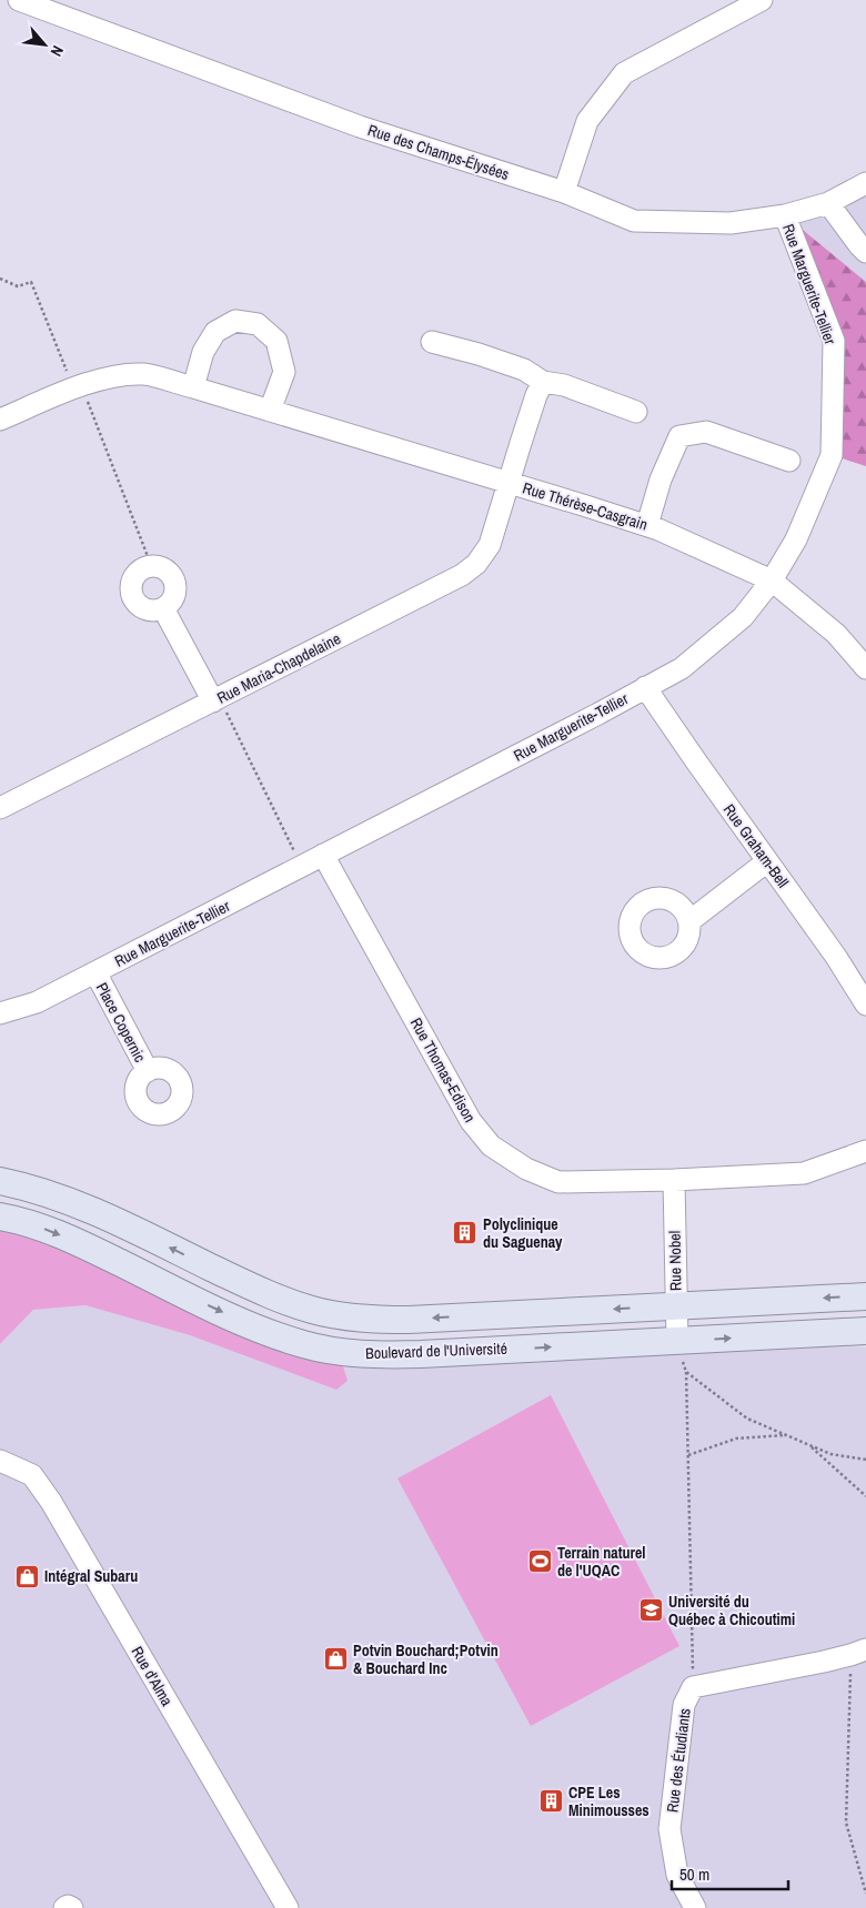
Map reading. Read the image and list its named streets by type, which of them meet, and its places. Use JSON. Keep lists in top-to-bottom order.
{
  "streets": {
    "main road": ["Boulevard de l'Université"],
    "street": [
      "Rue des Champs-Élysées",
      "Rue Marguerite-Tellier",
      "Rue Thérèse-Casgrain",
      "Rue Maria-Chapdelaine",
      "Rue Graham-Bell",
      "Place Copernic",
      "Rue Thomas-Edison",
      "Rue Nobel",
      "Rue d'Alma",
      "Rue des Étudiants"
    ]
  },
  "crossings": [
    ["Rue des Champs-Élysées", "Rue Marguerite-Tellier"],
    ["Rue Marguerite-Tellier", "Rue Thérèse-Casgrain"],
    ["Rue Marguerite-Tellier", "Rue Graham-Bell"],
    ["Rue Marguerite-Tellier", "Place Copernic"],
    ["Rue Marguerite-Tellier", "Rue Thomas-Edison"],
    ["Rue Thérèse-Casgrain", "Rue Maria-Chapdelaine"],
    ["Rue Thomas-Edison", "Rue Nobel"],
    ["Rue Nobel", "Boulevard de l'Université"]
  ],
  "places": {
    "building": ["Polyclinique du Saguenay", "CPE Les Minimousses"],
    "sports": ["Terrain naturel de l'UQAC"],
    "shop": ["Intégral Subaru", "Potvin Bouchard;Potvin & Bouchard Inc"],
    "school or university": ["Université du Québec à Chicoutimi"]
  },
  "scale_bar": "50 m",
  "north": "bottom right"
}
